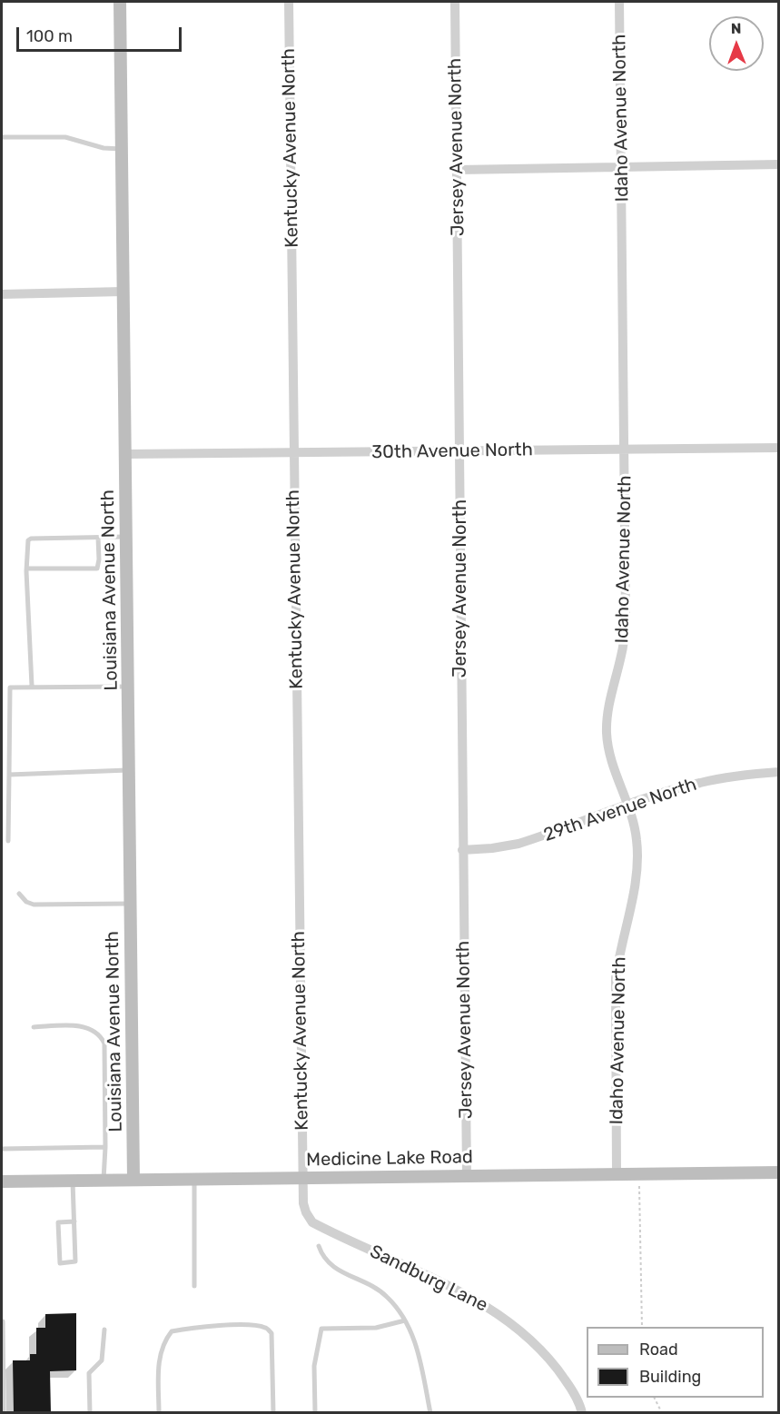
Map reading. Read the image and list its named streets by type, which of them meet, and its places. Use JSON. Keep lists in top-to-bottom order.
{
  "streets": {
    "street": [
      "Idaho Avenue North",
      "Jersey Avenue North",
      "Kentucky Avenue North",
      "30th Avenue North",
      "Louisiana Avenue North",
      "29th Avenue North",
      "Medicine Lake Road",
      "Sandburg Lane"
    ]
  },
  "crossings": [
    ["Idaho Avenue North", "30th Avenue North"],
    ["Idaho Avenue North", "29th Avenue North"],
    ["Idaho Avenue North", "Medicine Lake Road"],
    ["Jersey Avenue North", "30th Avenue North"],
    ["Jersey Avenue North", "29th Avenue North"],
    ["Jersey Avenue North", "Medicine Lake Road"],
    ["Kentucky Avenue North", "30th Avenue North"],
    ["Kentucky Avenue North", "Medicine Lake Road"],
    ["Kentucky Avenue North", "Sandburg Lane"],
    ["30th Avenue North", "Louisiana Avenue North"],
    ["Louisiana Avenue North", "Medicine Lake Road"],
    ["Medicine Lake Road", "Sandburg Lane"]
  ],
  "legend": ["Road", "Building"],
  "scale_bar": "100 m",
  "north": "top"
}
